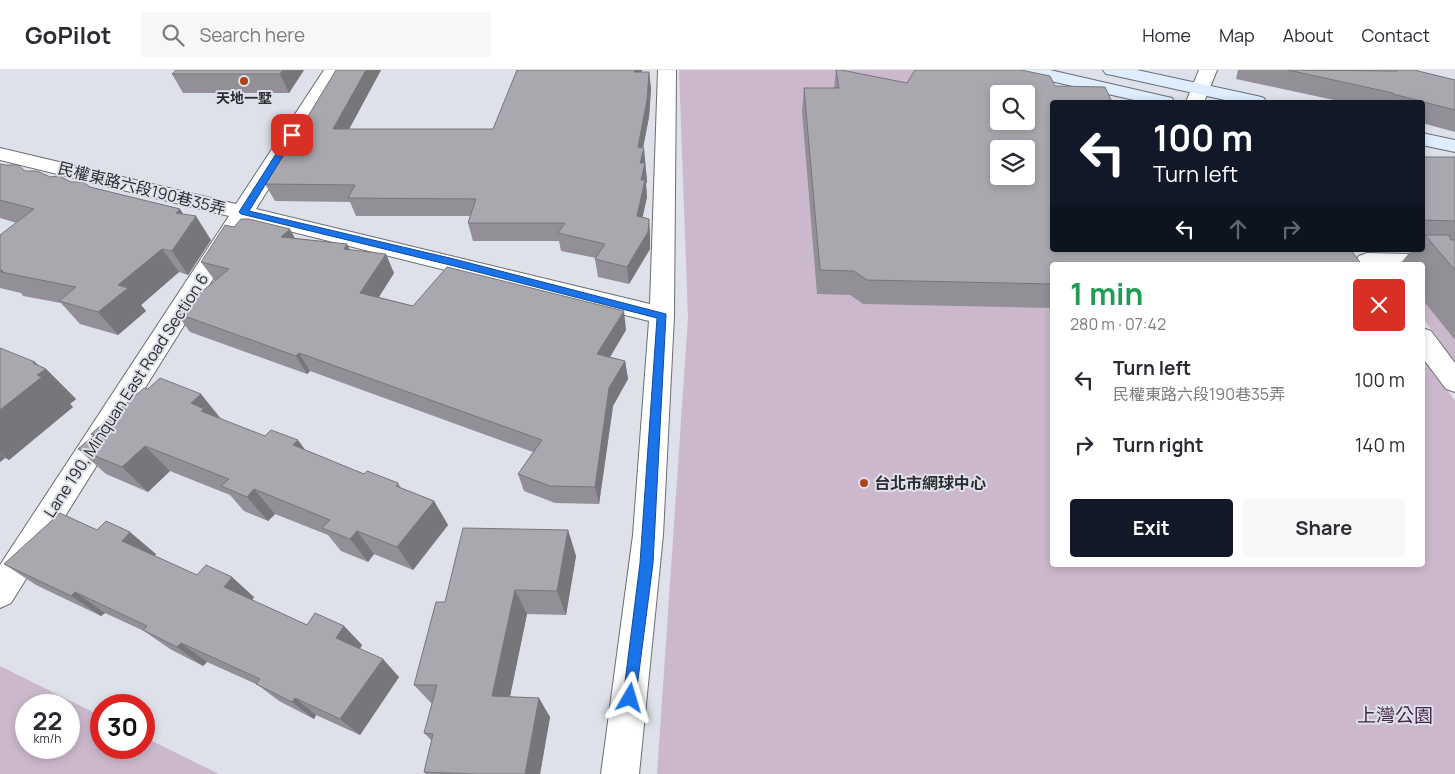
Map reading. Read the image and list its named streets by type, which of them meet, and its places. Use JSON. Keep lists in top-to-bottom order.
{
  "streets": {
    "street": ["民權東路六段190巷35弄", "Lane 190, Minquan East Road Section 6"]
  },
  "crossings": [
    ["民權東路六段190巷35弄", "Lane 190, Minquan East Road Section 6"]
  ],
  "parks": ["上灣公園"],
  "places": ["天地一墅", "台北市網球中心"],
  "page": {
    "header": "GoPilot",
    "search": "Search here",
    "nav": [
      "Home",
      "Map",
      "About",
      "Contact"
    ],
    "turn": ["100 m", "Turn left"],
    "heading": ["1 min", "280 m · 07:42"],
    "list": [
      {
        "name": "Turn left",
        "note": "民權東路六段190巷35弄",
        "value": "100 m"
      },
      {
        "name": "Turn right",
        "value": "140 m"
      }
    ],
    "buttons": ["Exit", "Share"],
    "speed": "22 km/h",
    "limit": "30"
  }
}
